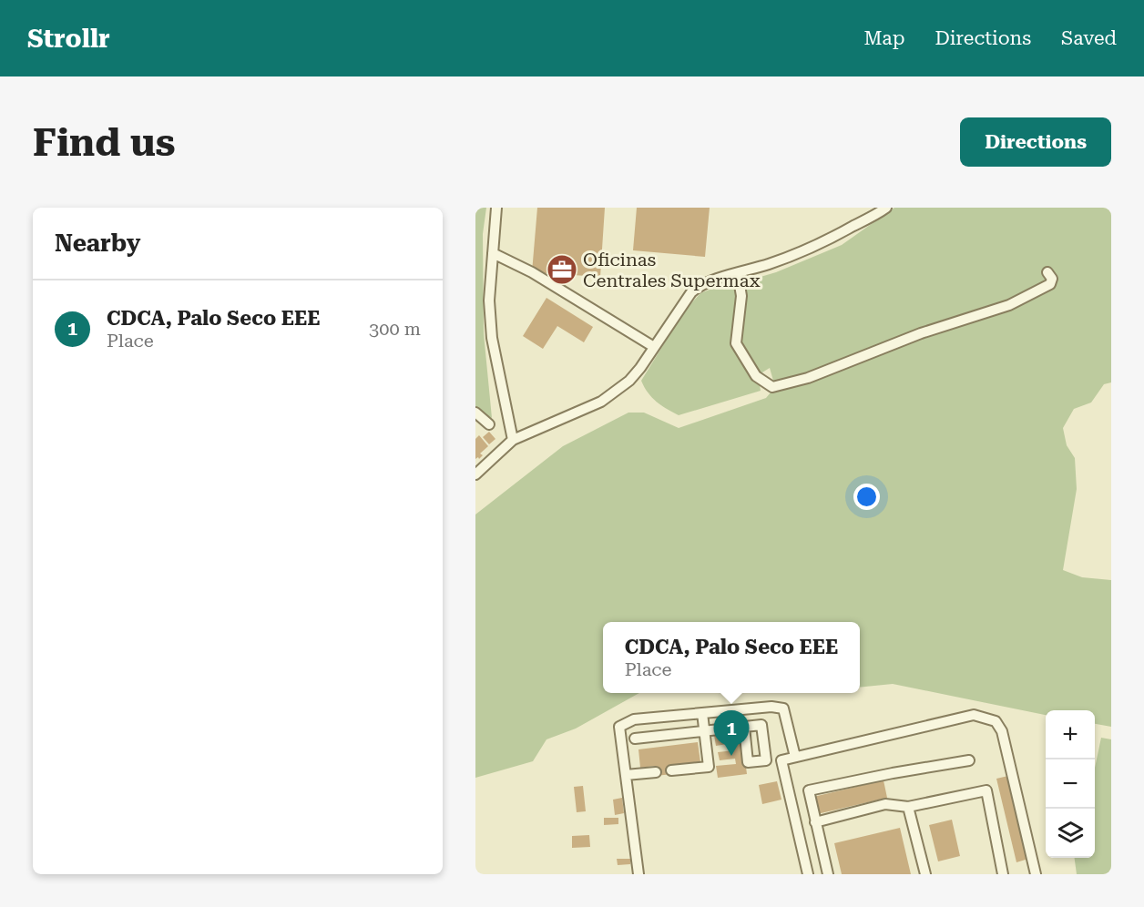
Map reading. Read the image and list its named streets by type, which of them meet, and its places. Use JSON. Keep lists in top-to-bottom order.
{
  "places": {
    "office": ["Oficinas Centrales Supermax"]
  },
  "page": {
    "header": "Strollr",
    "nav": ["Map", "Directions", "Saved"],
    "buttons": "Directions",
    "title": "Find us",
    "heading": "Nearby",
    "list": [
      {
        "mark": "1",
        "name": "CDCA, Palo Seco EEE",
        "note": "Place",
        "value": "300 m"
      }
    ],
    "popup": ["CDCA, Palo Seco EEE", "Place"],
    "map_buttons": ["+", "−"],
    "pins": "1"
  }
}
